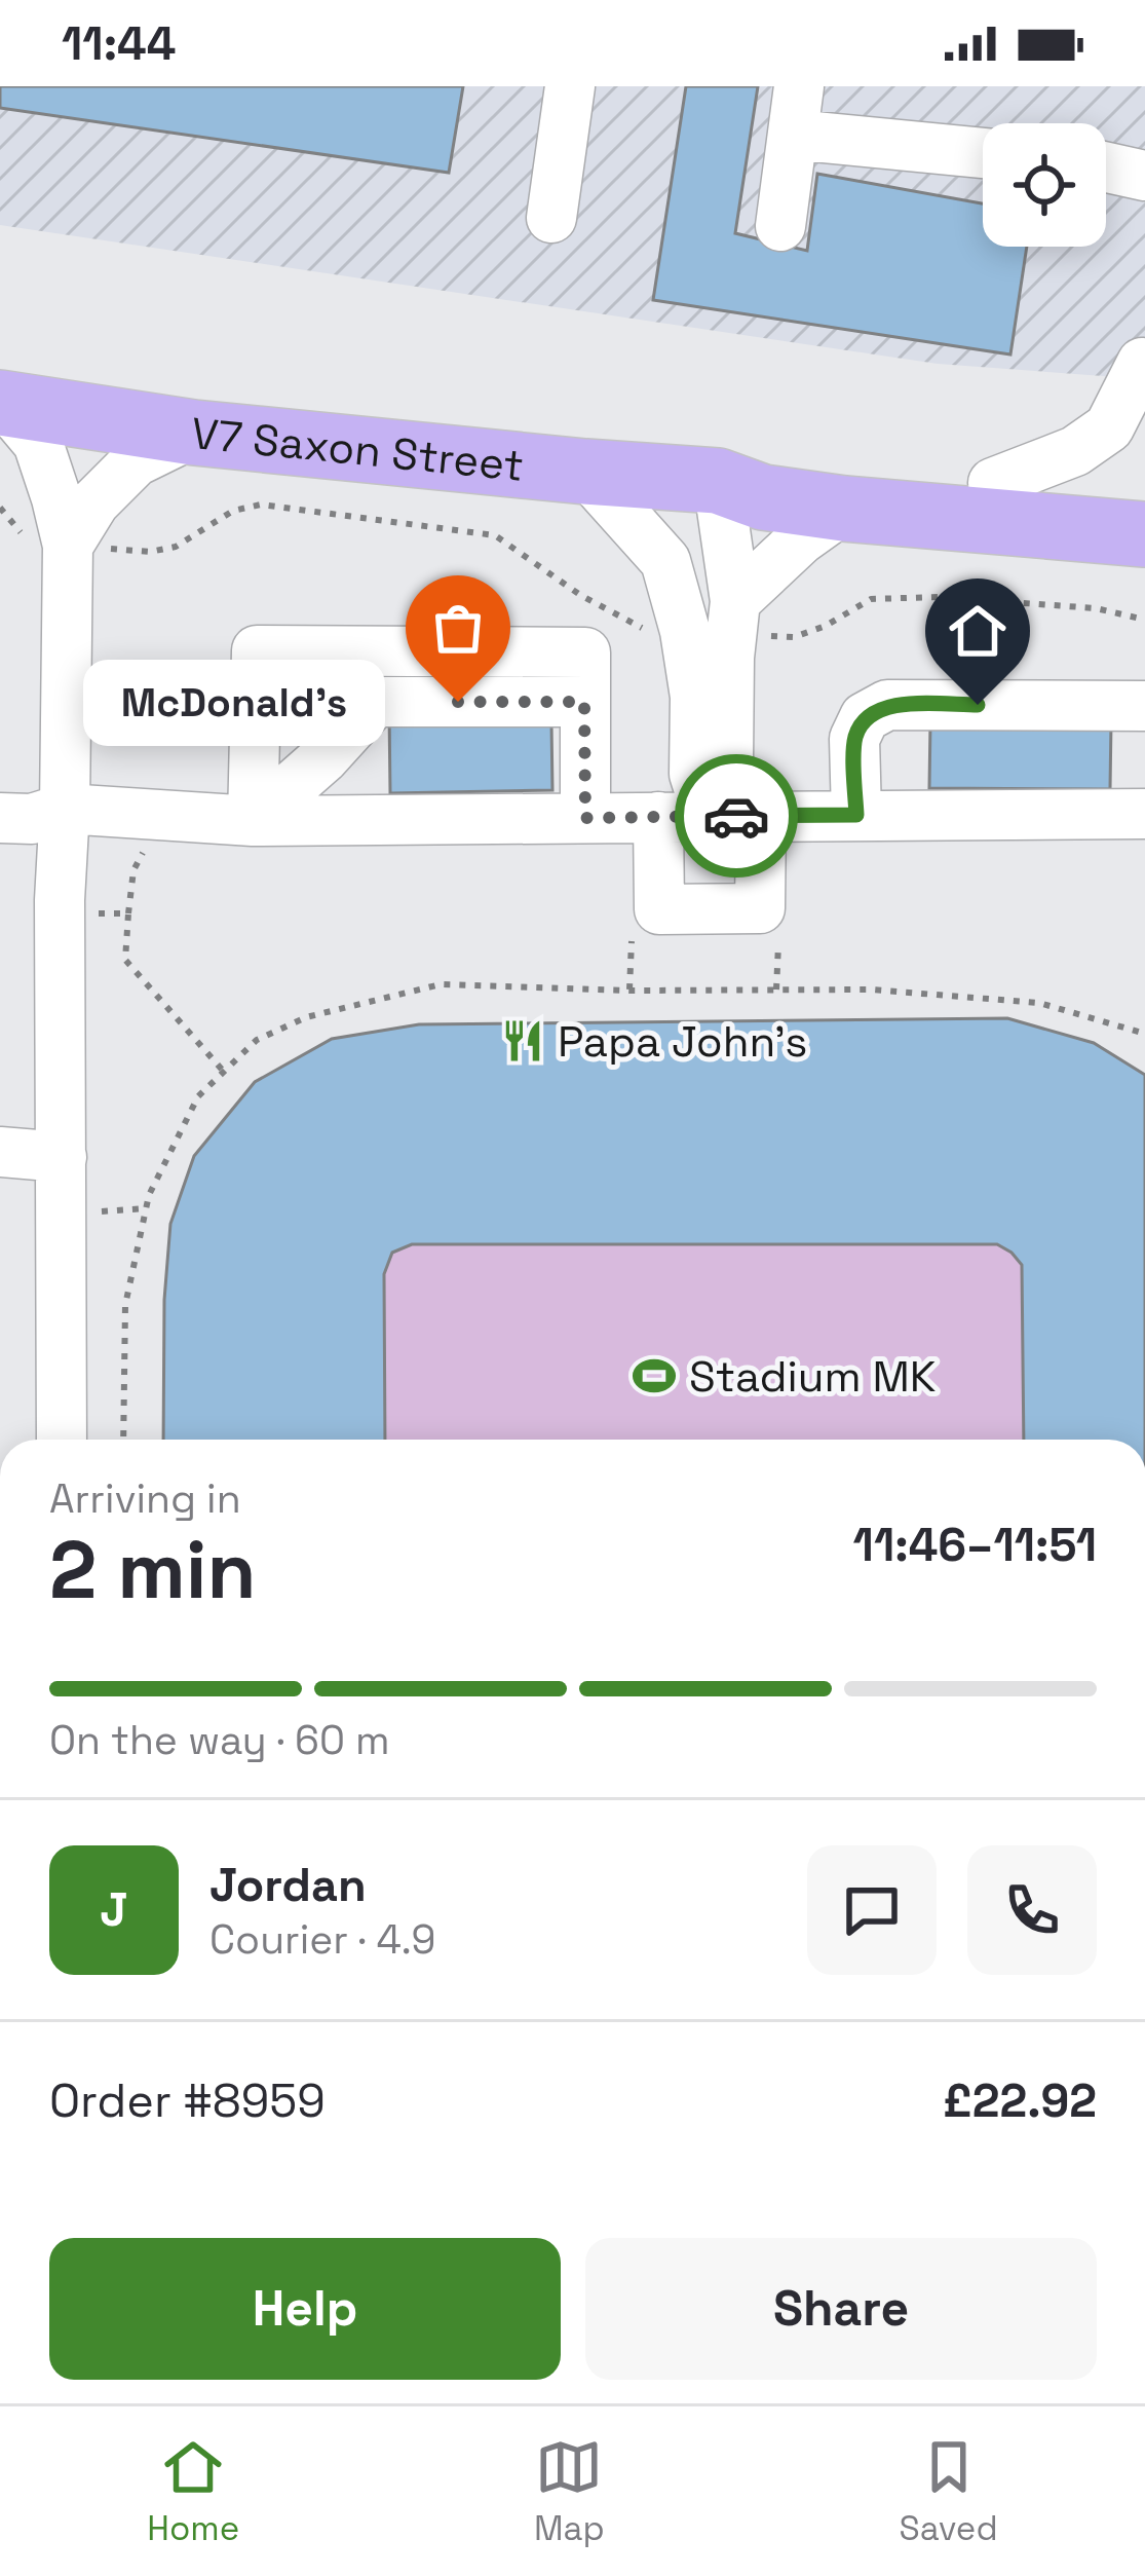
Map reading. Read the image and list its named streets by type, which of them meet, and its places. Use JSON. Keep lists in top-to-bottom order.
{
  "streets": {
    "main road": ["V7 Saxon Street"]
  },
  "places": {
    "other": ["McDonald's"],
    "restaurant": ["Papa John's"],
    "sports": ["Stadium MK"]
  },
  "page": {
    "status": "11:44",
    "bubble": "McDonald's",
    "heading": ["2 min", "Arriving in", "11:46–11:51"],
    "panel": [
      "Jordan",
      "Courier · 4.9",
      "Order #8959",
      "£22.92"
    ],
    "bar": "On the way · 60 m",
    "round": "J",
    "buttons": ["Help", "Share"],
    "tabs": ["Home", "Map", "Saved"]
  }
}
